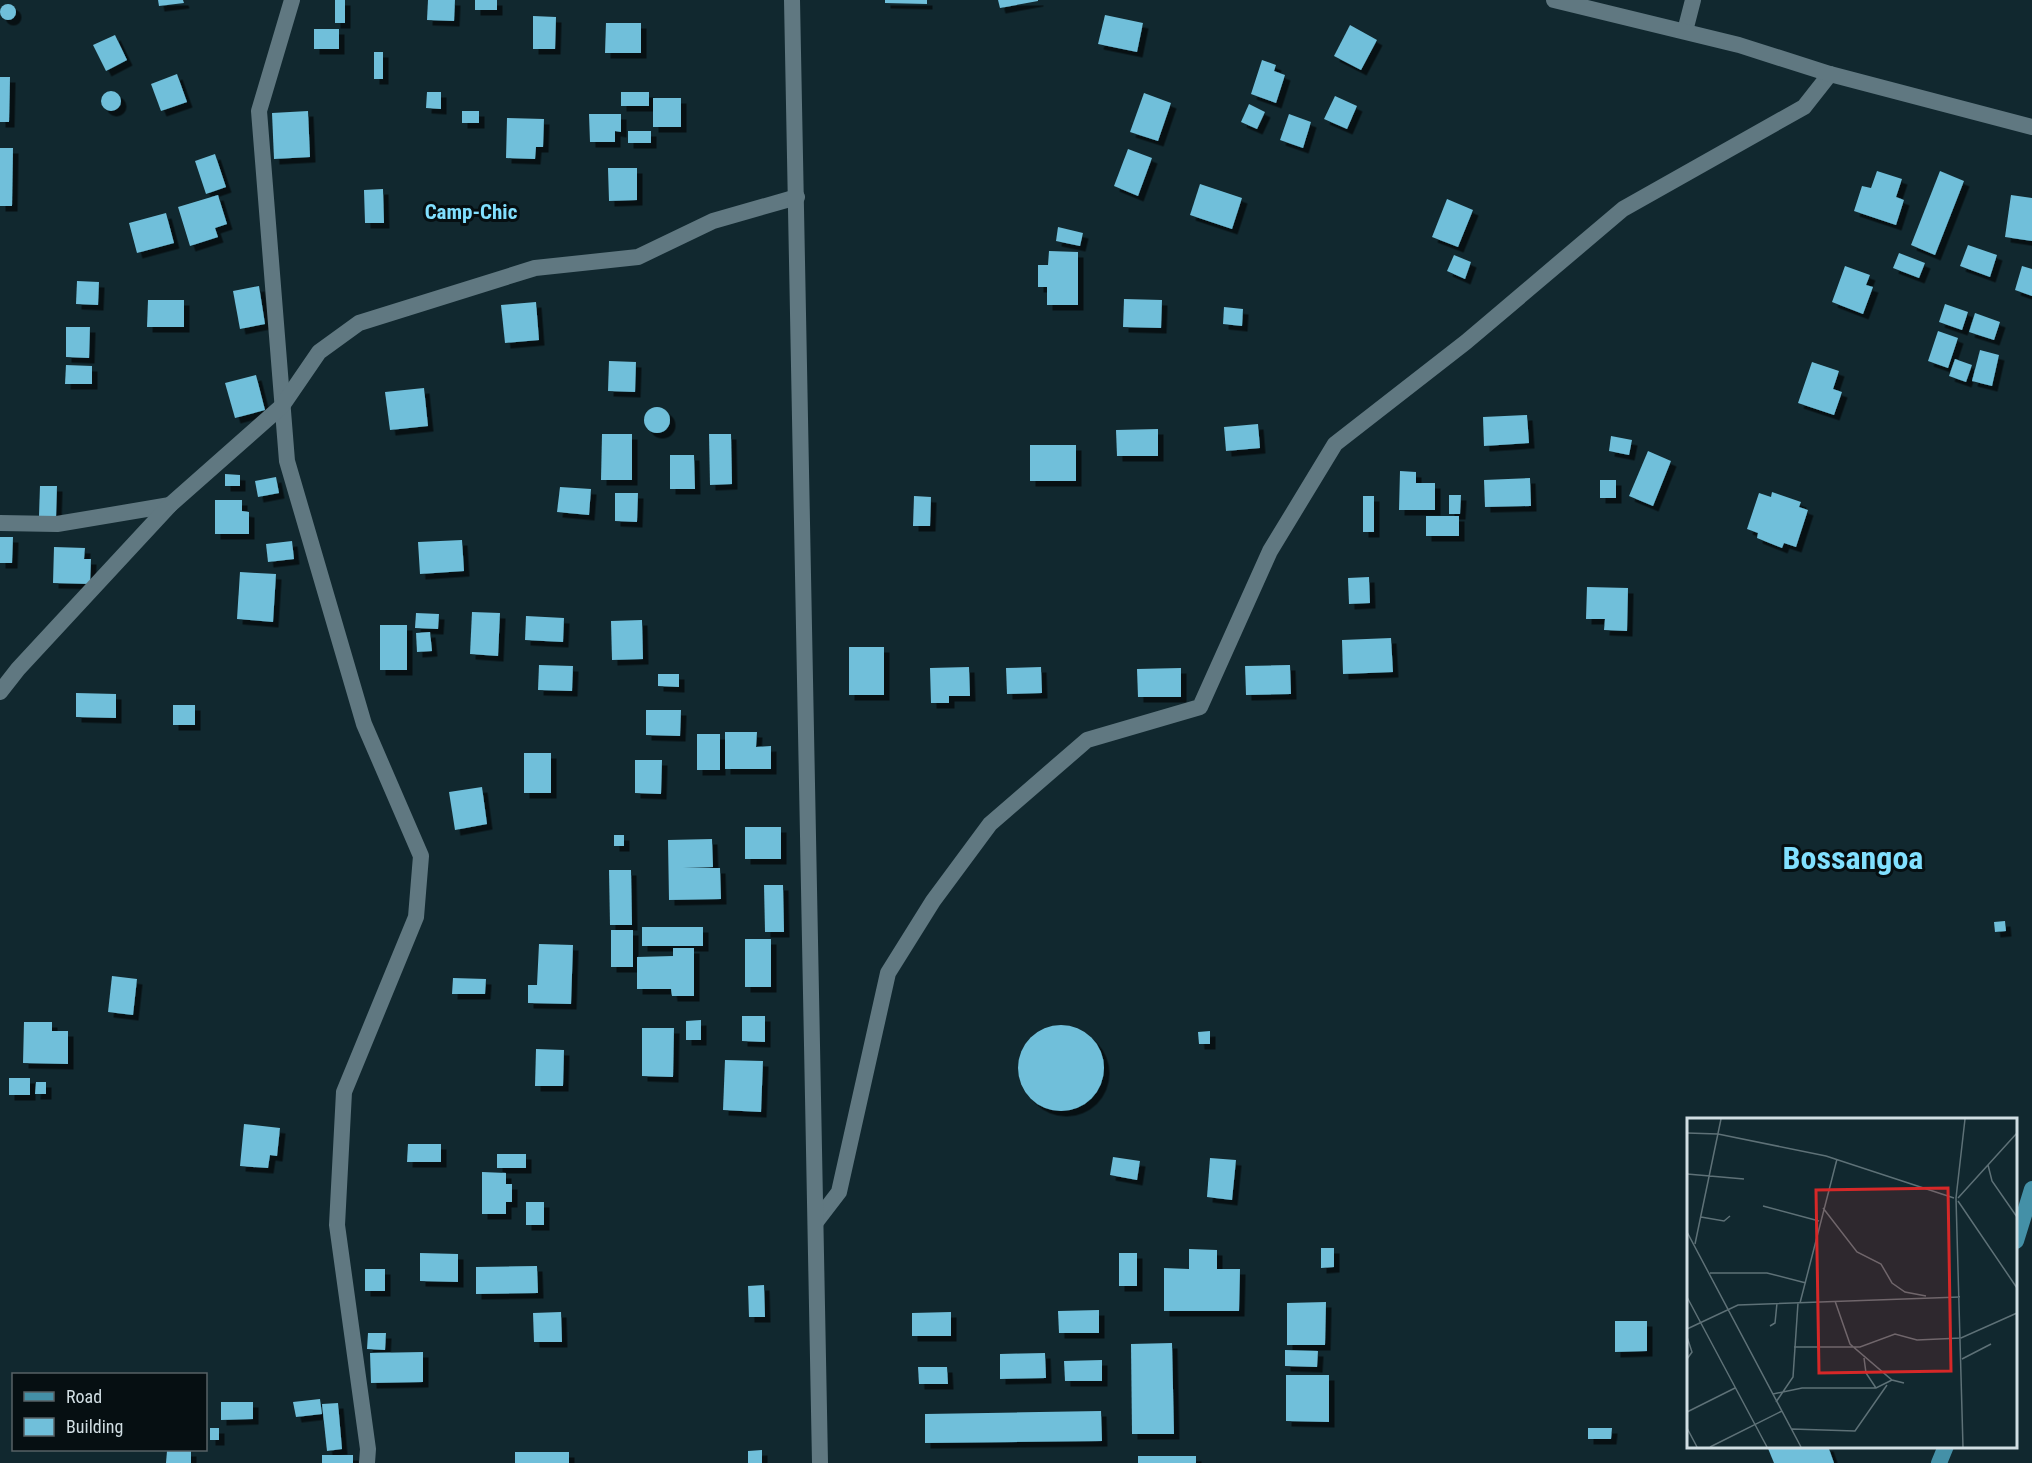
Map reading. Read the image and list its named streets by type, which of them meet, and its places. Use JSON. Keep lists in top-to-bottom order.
{
  "districts": ["Camp-Chic", "Bossangoa"],
  "legend": ["Road", "Building"]
}
